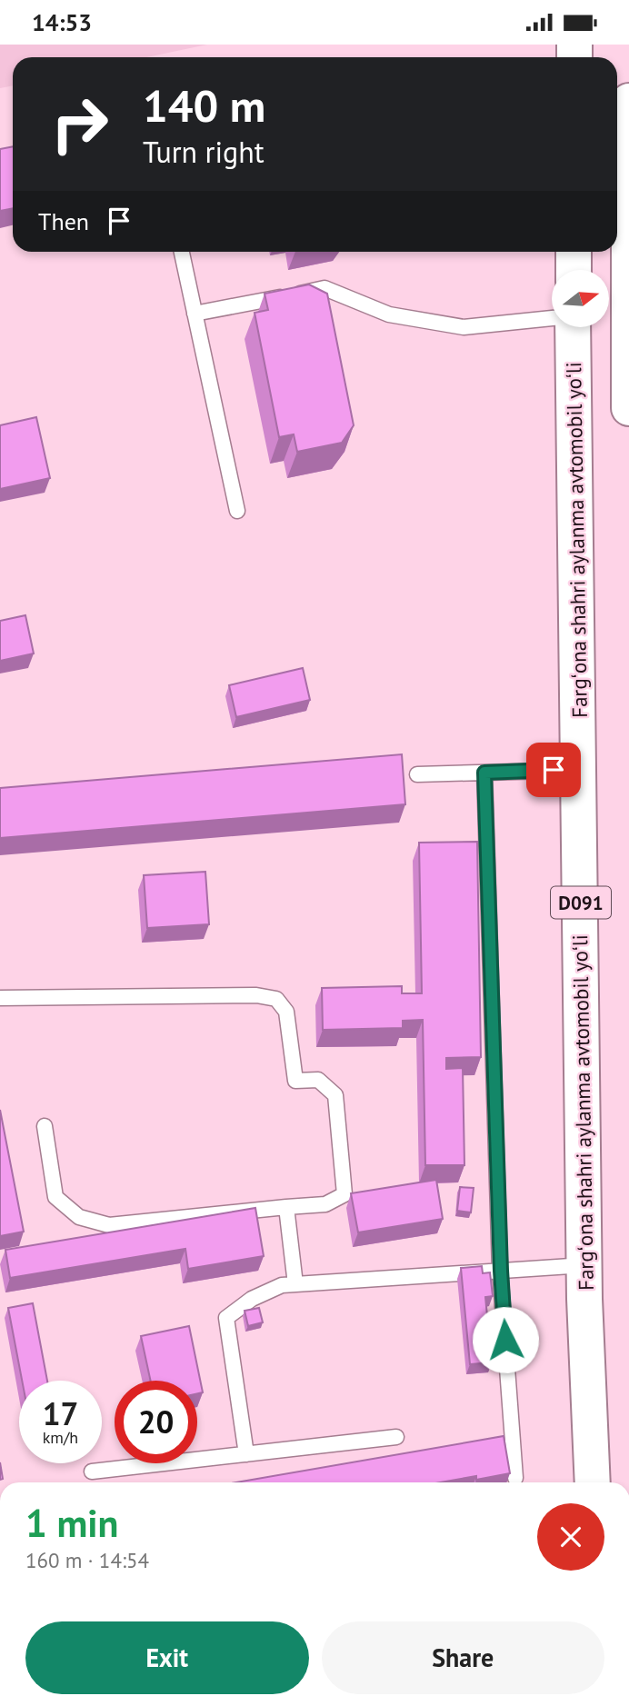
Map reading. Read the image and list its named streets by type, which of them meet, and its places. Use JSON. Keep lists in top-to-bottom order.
{
  "streets": {
    "highway": ["Fargʻona shahri aylanma avtomobil yoʻli", "D091"]
  },
  "north": "right",
  "page": {
    "status": "14:53",
    "turn": ["140 m", "Turn right"],
    "then": "Then",
    "speed": "17 km/h",
    "limit": "20",
    "heading": ["1 min", "160 m · 14:54"],
    "buttons": ["Exit", "Share"]
  }
}
